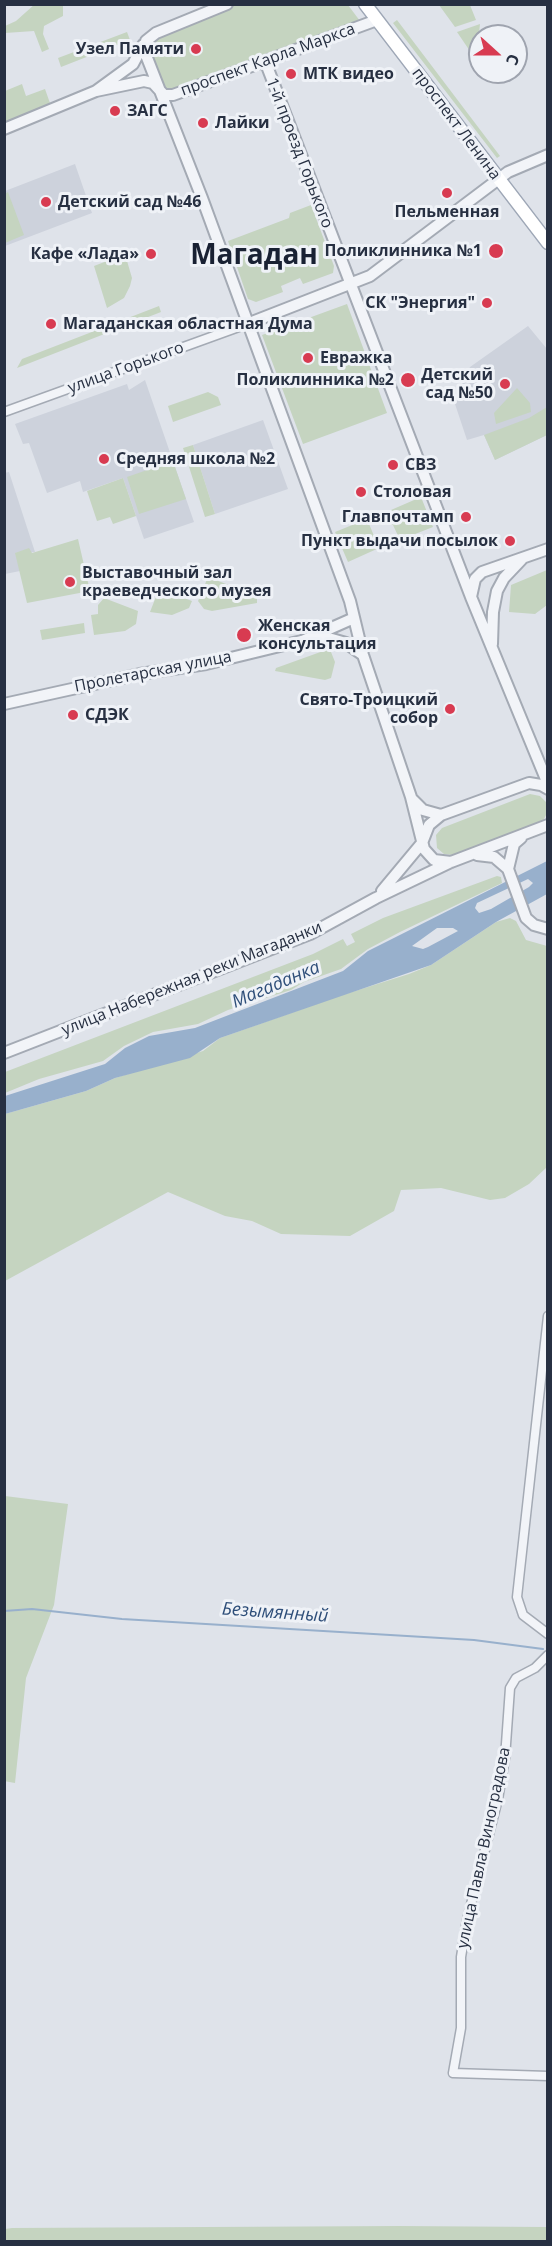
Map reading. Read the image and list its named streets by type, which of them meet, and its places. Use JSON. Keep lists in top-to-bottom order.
{
  "streets": {
    "main road": ["проспект Ленина"],
    "street": [
      "проспект Карла Маркса",
      "1-й проезд Горького",
      "улица Горького",
      "Пролетарская улица",
      "улица Набережная реки Магаданки",
      "улица Павла Виноградова"
    ]
  },
  "crossings": [
    ["проспект Карла Маркса", "проспект Ленина"],
    ["проспект Карла Маркса", "1-й проезд Горького"]
  ],
  "districts": ["Магадан"],
  "water": ["Магаданка", "Безымянный"],
  "places": [
    "Узел Памяти",
    "МТК видео",
    "ЗАГС",
    "Лайки",
    "Пельменная",
    "Детский сад №46",
    "Поликлинника №1",
    "Кафе «Лада»",
    "СК \"Энергия\"",
    "Магаданская областная Дума",
    "Евражка",
    "Поликлинника №2",
    "Детский сад №50",
    "Средняя школа №2",
    "СВЗ",
    "Столовая",
    "Главпочтамп",
    "Пункт выдачи посылок",
    "Выставочный зал краеведческого музея",
    "Женская консультация",
    "Свято-Троицкий собор",
    "СДЭК"
  ],
  "north": "right"
}
